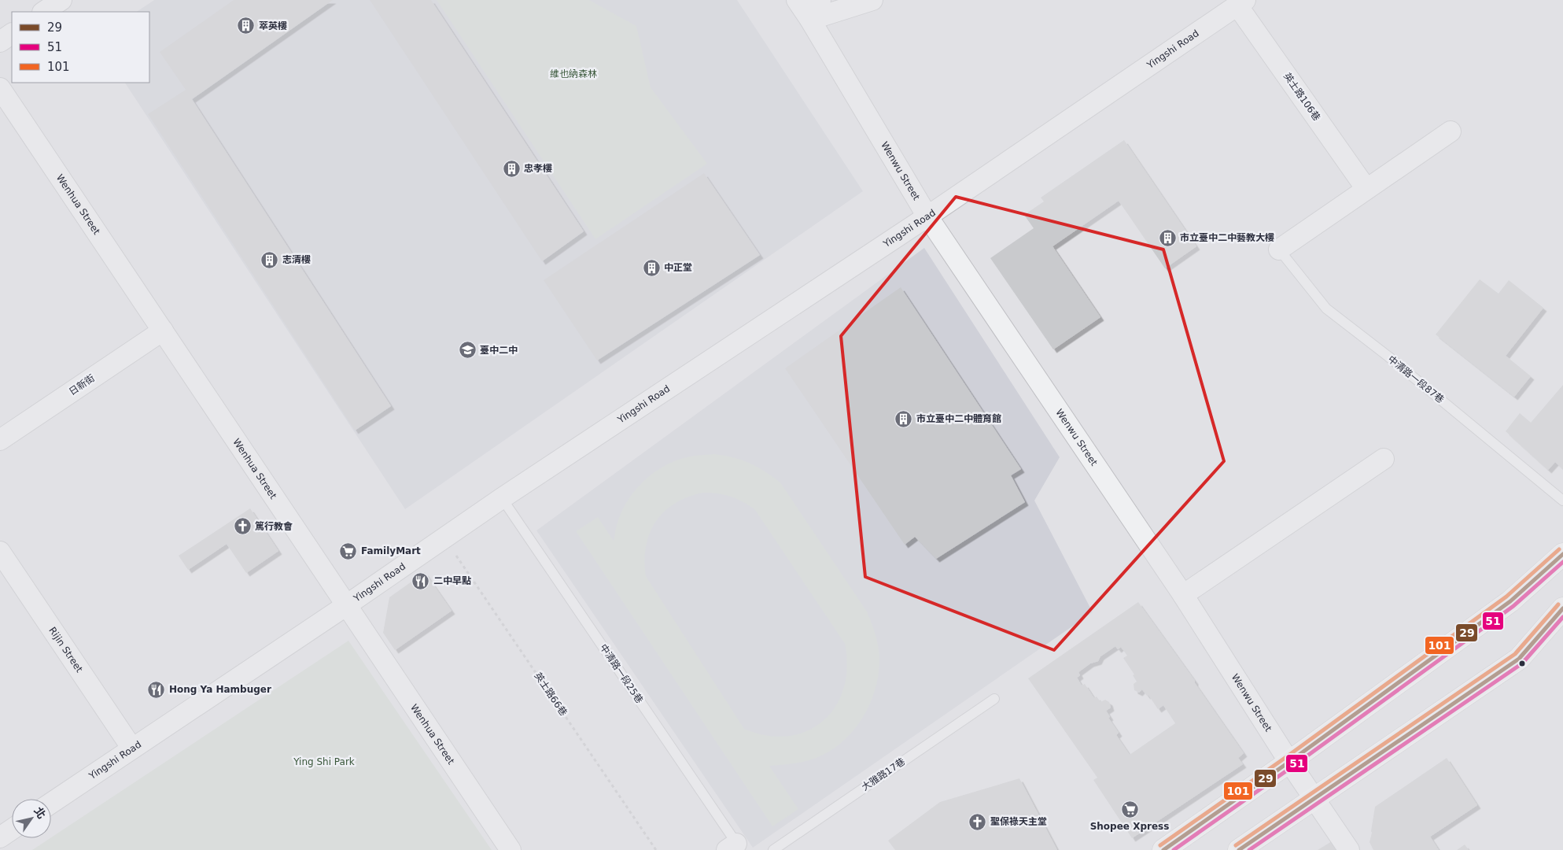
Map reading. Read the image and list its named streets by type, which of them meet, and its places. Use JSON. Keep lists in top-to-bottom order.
{
  "streets": {
    "street": [
      "Yingshi Road",
      "英士路106巷",
      "Wenwu Street",
      "Wenhua Street",
      "日新街",
      "Rijin Street"
    ],
    "lane": ["中清路一段87巷", "中清路一段25巷", "大雅路17巷"],
    "path": ["英士路66巷"]
  },
  "crossings": [
    ["Yingshi Road", "英士路106巷"],
    ["Yingshi Road", "Wenwu Street"],
    ["Yingshi Road", "Wenhua Street"],
    ["Yingshi Road", "Rijin Street"],
    ["Yingshi Road", "中清路一段25巷"],
    ["Yingshi Road", "英士路66巷"],
    ["Wenhua Street", "日新街"]
  ],
  "parks": ["維也納森林", "Ying Shi Park"],
  "places": {
    "building": [
      "萃英樓",
      "忠孝樓",
      "市立臺中二中藝教大樓",
      "志清樓",
      "中正堂",
      "市立臺中二中體育館"
    ],
    "school or university": ["臺中二中"],
    "church": ["篤行教會", "聖保祿天主堂"],
    "supermarket": ["FamilyMart", "Shopee Xpress"],
    "restaurant": ["二中早點", "Hong Ya Hambuger"]
  },
  "lines": ["transit line 101", "transit line 29", "transit line 51"],
  "legend": ["29", "51", "101"],
  "north": "top right"
}
